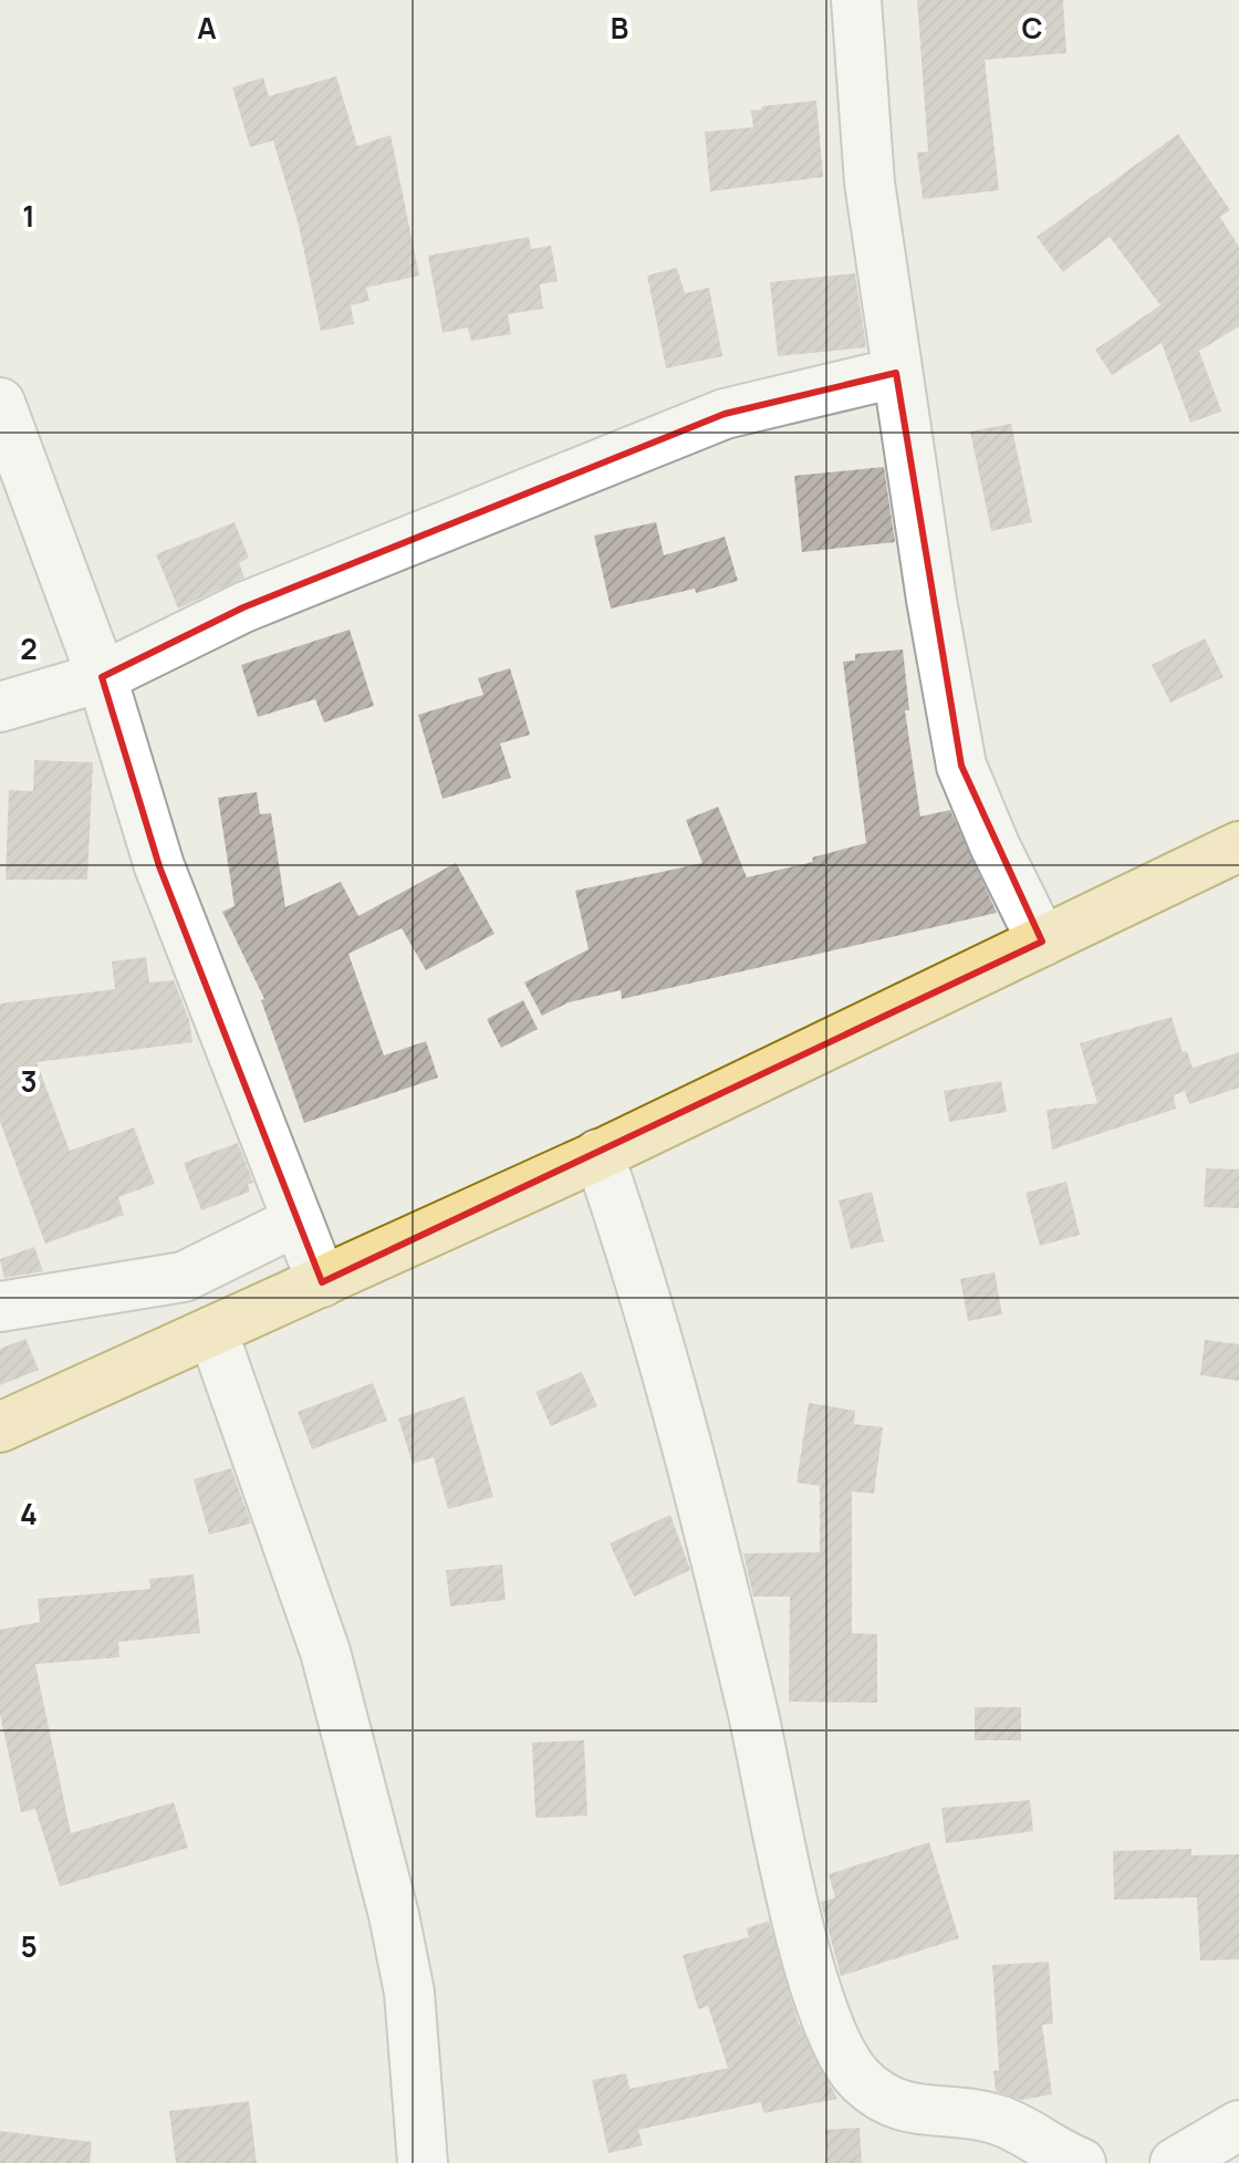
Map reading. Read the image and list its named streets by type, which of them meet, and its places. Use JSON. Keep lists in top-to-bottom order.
{
  "grid": {
    "columns": ["A", "B", "C"],
    "rows": [
      "1",
      "2",
      "3",
      "4",
      "5"
    ]
  }
}
